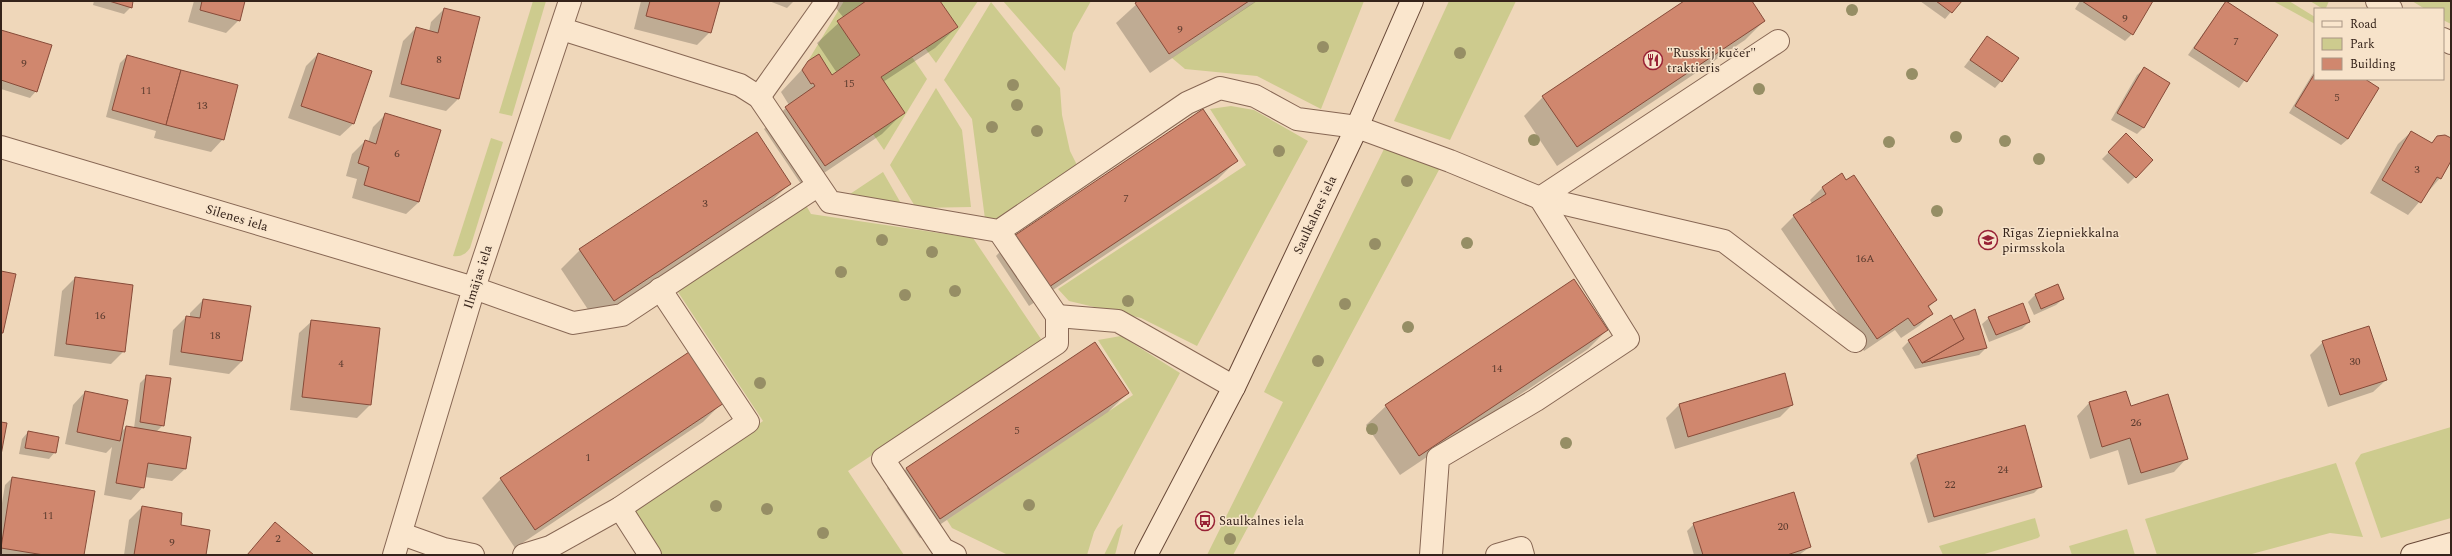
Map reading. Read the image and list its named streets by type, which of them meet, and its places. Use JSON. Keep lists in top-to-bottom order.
{
  "streets": {
    "street": ["Saulkalnes iela", "Silenes iela", "Ilmājas iela"]
  },
  "crossings": [
    ["Silenes iela", "Ilmājas iela"]
  ],
  "places": {
    "restaurant": ["\"Russkij kučer\" traktieris"],
    "school or university": ["Rīgas Ziepniekkalna pirmsskola"],
    "bus stop": ["Saulkalnes iela"]
  },
  "house_numbers": [
    "9",
    "9",
    "7",
    "8",
    "9",
    "15",
    "11",
    "5",
    "13",
    "6",
    "3",
    "7",
    "3",
    "16A",
    "16",
    "18",
    "30",
    "4",
    "14",
    "26",
    "5",
    "1",
    "24",
    "22",
    "11",
    "20",
    "2",
    "9"
  ],
  "legend": ["Road", "Park", "Building"]
}
